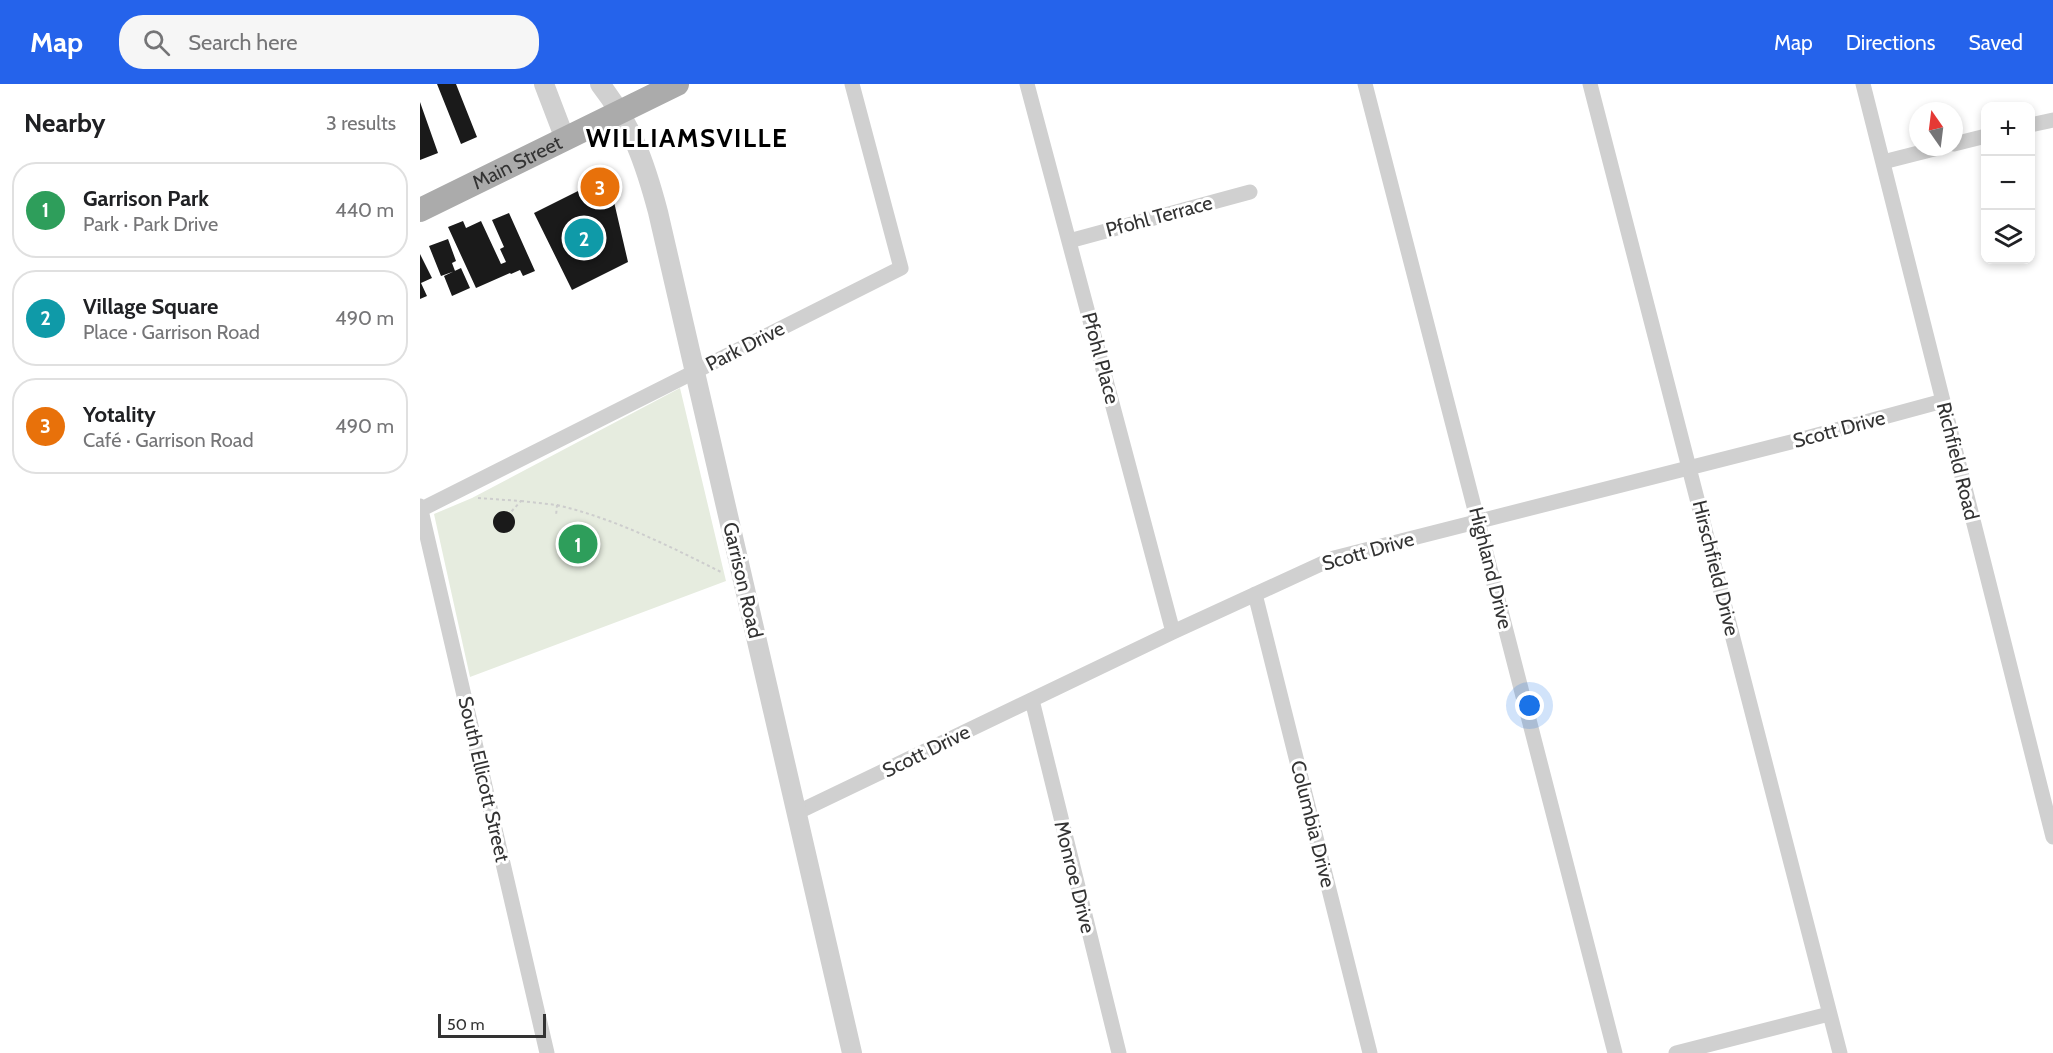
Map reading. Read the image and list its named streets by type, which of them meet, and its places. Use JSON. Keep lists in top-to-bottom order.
{
  "streets": {
    "main road": ["Main Street"],
    "street": [
      "Pfohl Terrace",
      "Park Drive",
      "Pfohl Place",
      "Scott Drive",
      "Richfield Road",
      "Highland Drive",
      "Hirschfield Drive",
      "Garrison Road",
      "South Ellicott Street",
      "Columbia Drive",
      "Monroe Drive"
    ]
  },
  "crossings": [
    ["Main Street", "Garrison Road"],
    ["Pfohl Terrace", "Pfohl Place"],
    ["Park Drive", "Garrison Road"],
    ["Park Drive", "South Ellicott Street"],
    ["Pfohl Place", "Scott Drive"],
    ["Scott Drive", "Richfield Road"],
    ["Scott Drive", "Highland Drive"],
    ["Scott Drive", "Hirschfield Drive"],
    ["Scott Drive", "Garrison Road"],
    ["Scott Drive", "Columbia Drive"],
    ["Scott Drive", "Monroe Drive"]
  ],
  "districts": ["WILLIAMSVILLE"],
  "scale_bar": "50 m",
  "north": "top",
  "page": {
    "header": "Map",
    "search": "Search here",
    "nav": ["Map", "Directions", "Saved"],
    "heading": ["Nearby", "3 results"],
    "map_buttons": ["+", "−"],
    "list": [
      {
        "mark": "1",
        "name": "Garrison Park",
        "note": "Park · Park Drive",
        "value": "440 m"
      },
      {
        "mark": "2",
        "name": "Village Square",
        "note": "Place · Garrison Road",
        "value": "490 m"
      },
      {
        "mark": "3",
        "name": "Yotality",
        "note": "Café · Garrison Road",
        "value": "490 m"
      }
    ],
    "pins": ["3", "2", "1"],
    "scale": "50 m"
  }
}
